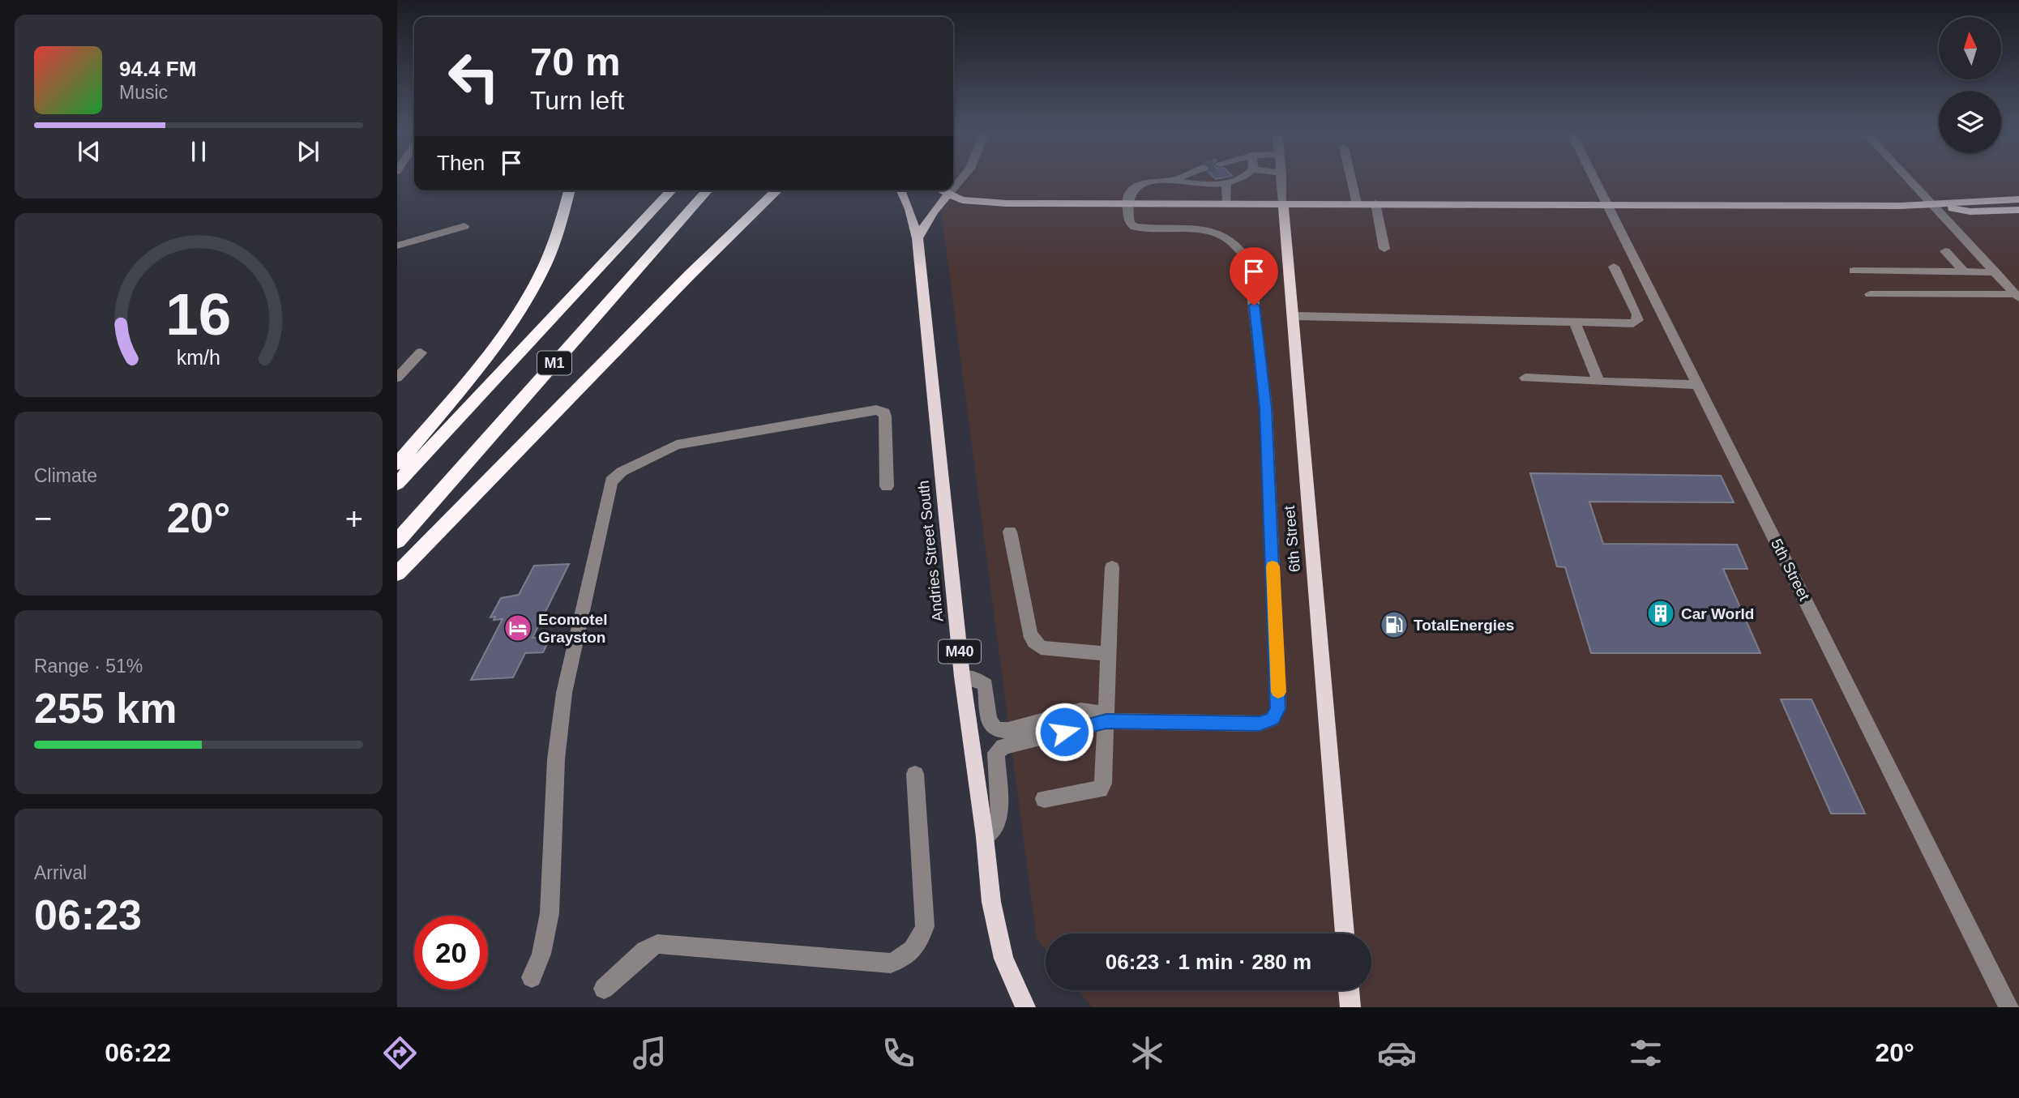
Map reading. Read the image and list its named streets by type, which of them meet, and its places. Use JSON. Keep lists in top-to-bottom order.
{
  "streets": {
    "highway": ["M1"],
    "main road": ["6th Street", "Andries Street South", "M40"],
    "street": ["5th Street"]
  },
  "places": {
    "building": ["Car World"],
    "fuel station": ["TotalEnergies"],
    "hotel": ["Ecomotel Grayston"]
  },
  "north": "top",
  "page": {
    "turn": ["70 m", "Turn left"],
    "song": ["94.4 FM", "Music"],
    "then": "Then",
    "tile": [
      "Climate",
      ["Range · 51%", "255 km"],
      ["Arrival", "06:23"]
    ],
    "heat": ["−", "20°", "+"],
    "limit": "20",
    "trip": "06:23 · 1 min · 280 m",
    "tabs": ["06:22", "20°"],
    "gauge": ["16", "km/h"]
  }
}
